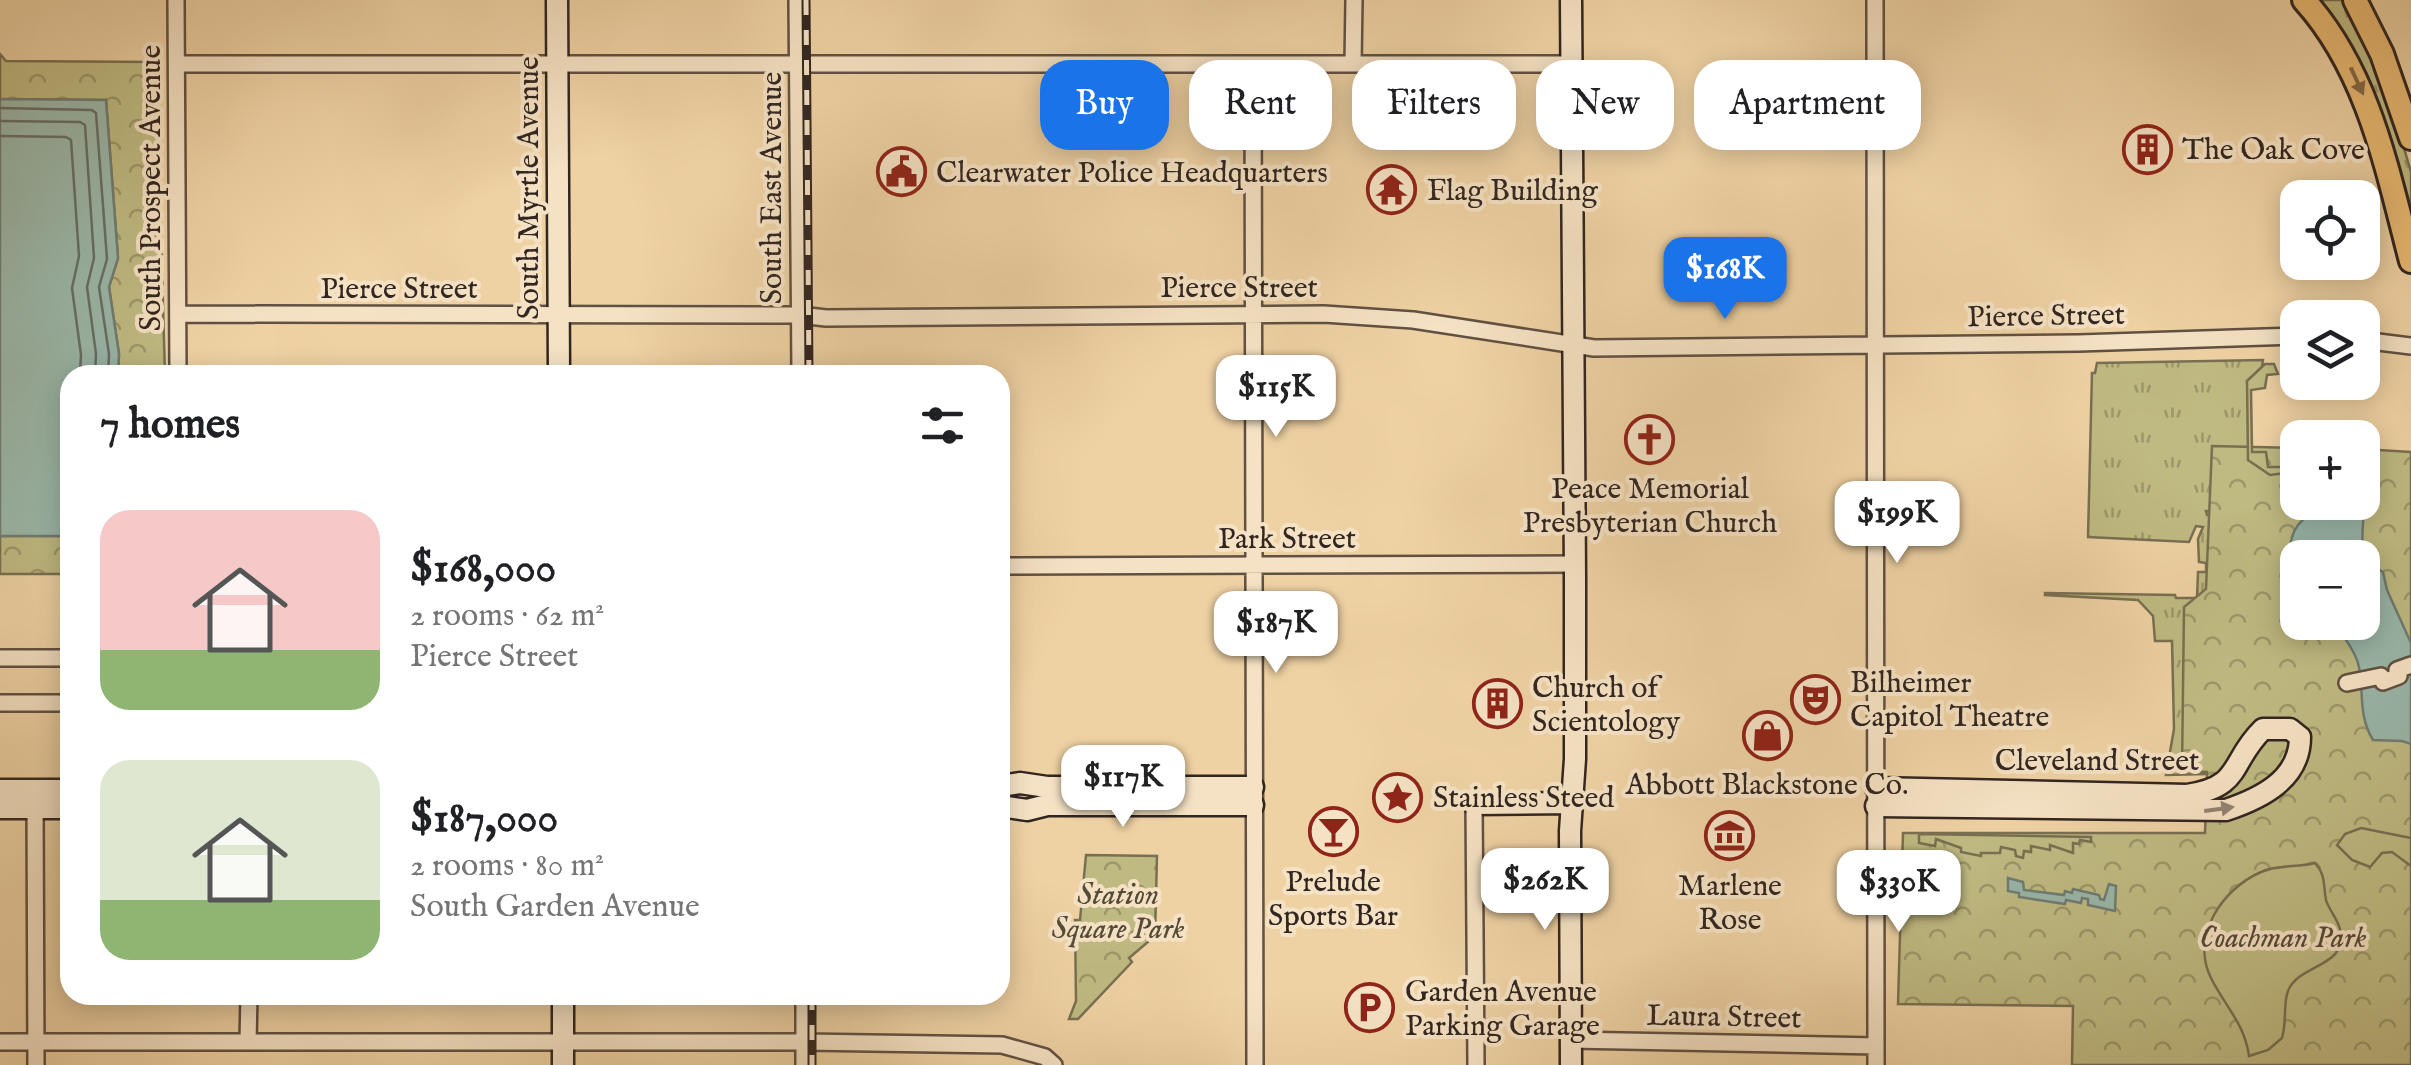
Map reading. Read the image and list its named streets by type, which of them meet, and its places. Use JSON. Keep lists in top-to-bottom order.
{
  "streets": {
    "street": [
      "South Prospect Avenue",
      "South Myrtle Avenue",
      "South East Avenue",
      "Pierce Street",
      "Park Street",
      "Cleveland Street",
      "Laura Street"
    ]
  },
  "crossings": [
    ["South Prospect Avenue", "Pierce Street"],
    ["South Myrtle Avenue", "Pierce Street"],
    ["South East Avenue", "Pierce Street"]
  ],
  "parks": ["Station Square Park", "Coachman Park"],
  "places": {
    "building": ["The Oak Cove", "Church of Scientology"],
    "public building": ["Clearwater Police Headquarters"],
    "temple": ["Flag Building"],
    "church": ["Peace Memorial Presbyterian Church"],
    "theatre": ["Bilheimer Capitol Theatre"],
    "shop": ["Abbott Blackstone Co."],
    "place": ["Stainless Steed"],
    "bar": ["Prelude Sports Bar"],
    "museum": ["Marlene Rose"],
    "parking": ["Garden Avenue Parking Garage"]
  },
  "page": {
    "chip": [
      "Buy",
      "Rent",
      "Filters",
      "New",
      "Apartment"
    ],
    "map_buttons": ["+", "−"],
    "price": [
      "$168K",
      "$115K",
      "$199K",
      "$187K",
      "$117K",
      "$262K",
      "$330K"
    ],
    "heading": "7 homes",
    "list": [
      {
        "name": "$168,000",
        "note": "2 rooms · 62 m² · Pierce Street"
      },
      {
        "name": "$187,000",
        "note": "2 rooms · 80 m² · South Garden Avenue"
      }
    ]
  }
}
